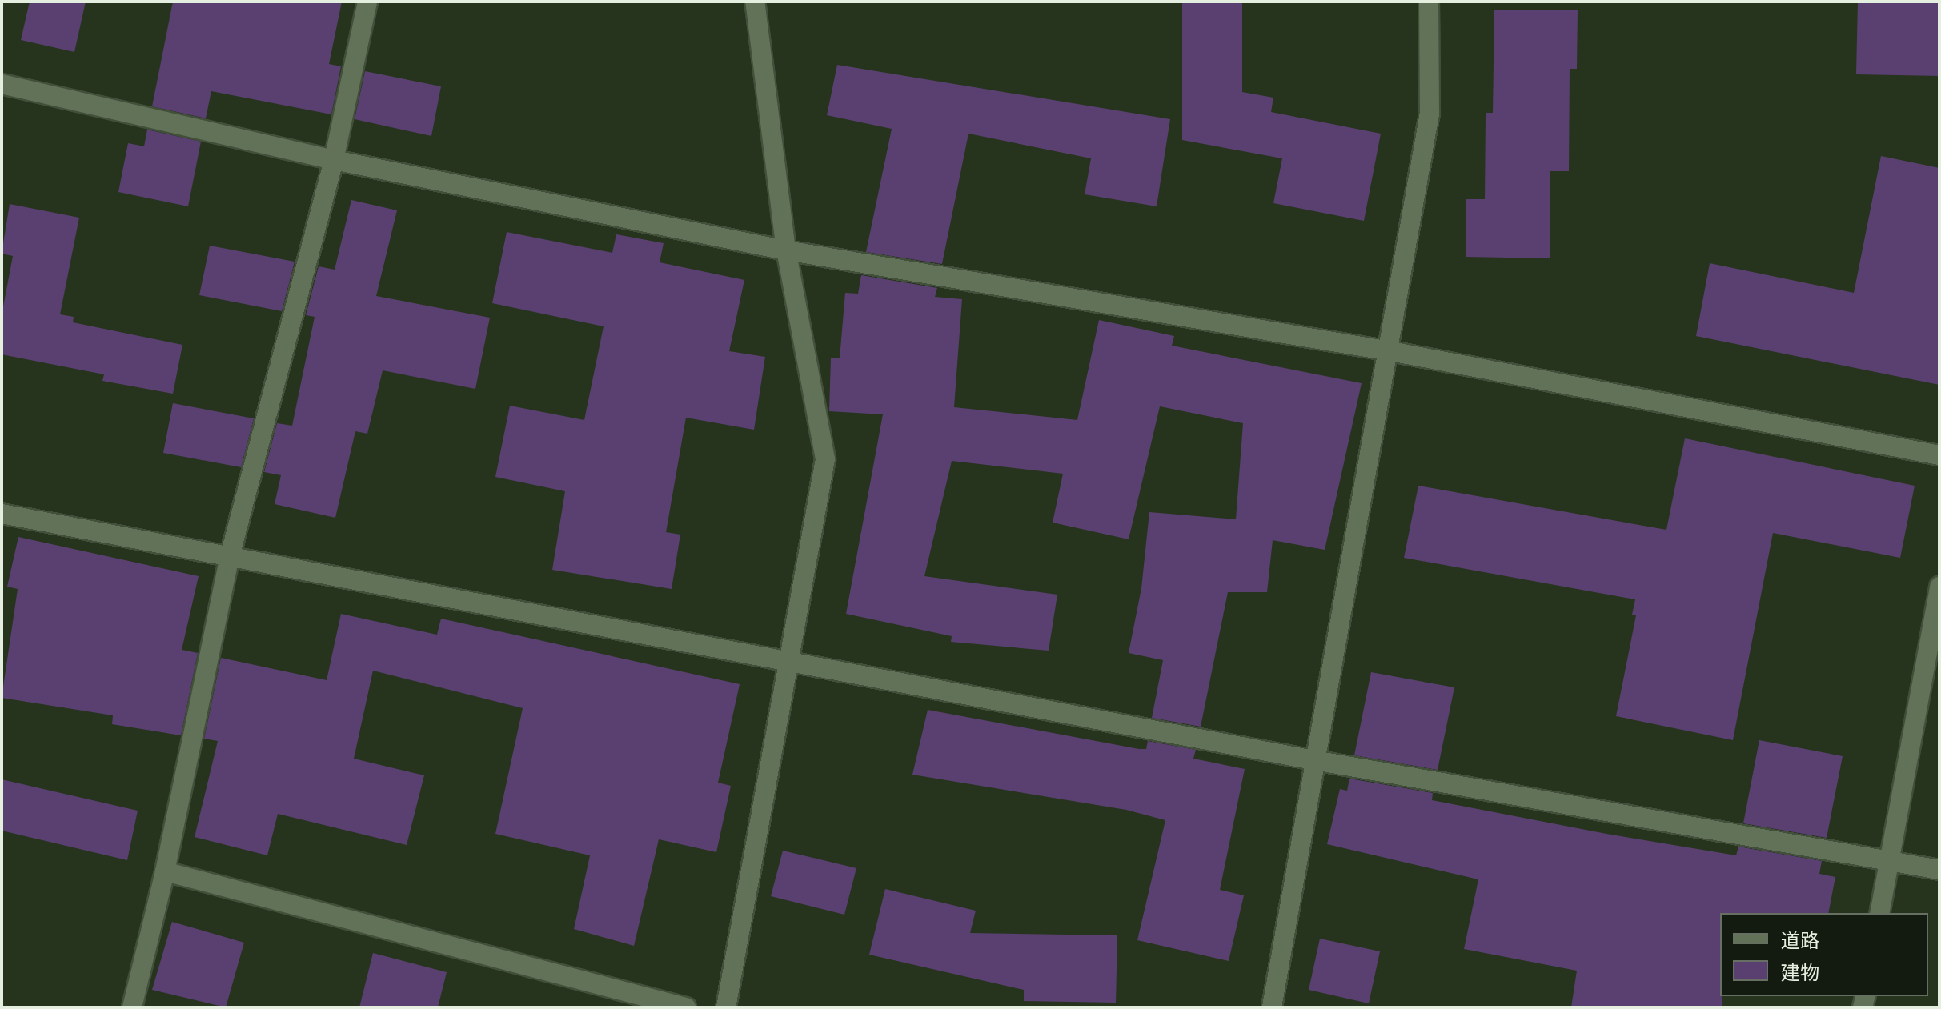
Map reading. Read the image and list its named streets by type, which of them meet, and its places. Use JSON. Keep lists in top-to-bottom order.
{
  "legend": ["道路", "建物"]
}
